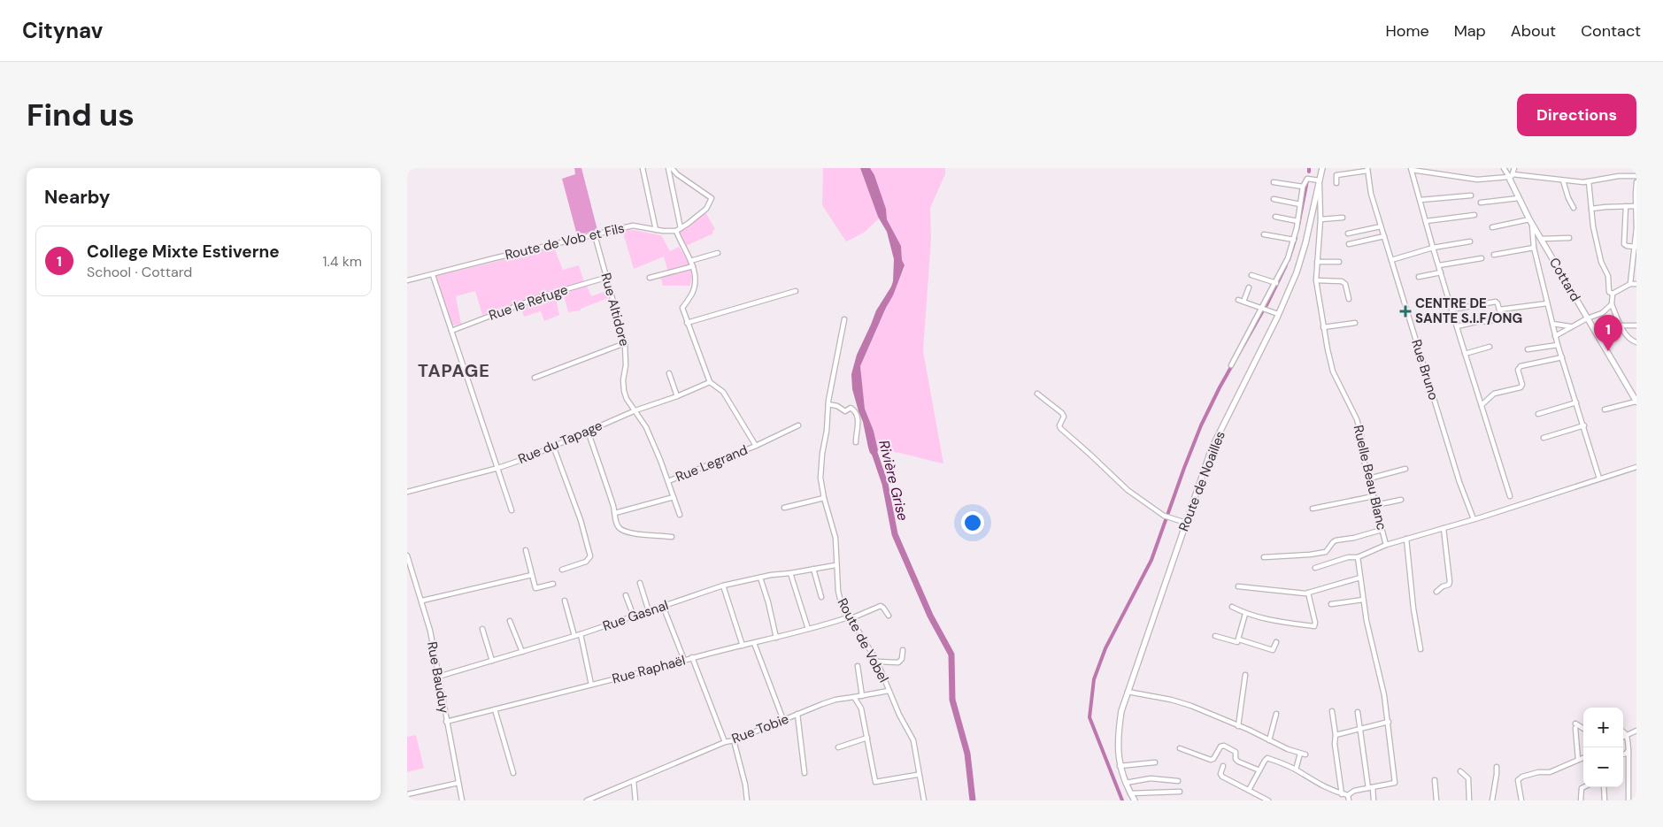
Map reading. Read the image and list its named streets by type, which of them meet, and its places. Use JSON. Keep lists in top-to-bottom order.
{
  "streets": {
    "street": [
      "Route de Vob et Fils",
      "Cottard",
      "Rue le Refuge",
      "Rue Altidore",
      "Rue Bruno",
      "Rue du Tapage",
      "Rue Legrand",
      "Ruelle Beau Blanc",
      "Route de Noailles",
      "Rue Gasnal",
      "Route de Vobel",
      "Rue Raphaël",
      "Rue Bauduy",
      "Rue Tobie"
    ]
  },
  "crossings": [
    ["Route de Vob et Fils", "Rue Altidore"],
    ["Rue le Refuge", "Rue Altidore"],
    ["Rue Altidore", "Rue du Tapage"],
    ["Rue Altidore", "Rue Legrand"],
    ["Ruelle Beau Blanc", "Route de Noailles"],
    ["Rue Gasnal", "Route de Vobel"],
    ["Rue Gasnal", "Rue Bauduy"],
    ["Route de Vobel", "Rue Raphaël"],
    ["Route de Vobel", "Rue Tobie"],
    ["Rue Raphaël", "Rue Bauduy"]
  ],
  "districts": ["TAPAGE"],
  "water": ["Rivière Grise"],
  "places": {
    "health": ["CENTRE DE SANTE S.I.F/ONG"]
  },
  "page": {
    "header": "Citynav",
    "nav": [
      "Home",
      "Map",
      "About",
      "Contact"
    ],
    "buttons": "Directions",
    "title": "Find us",
    "heading": "Nearby",
    "list": [
      {
        "mark": "1",
        "name": "College Mixte Estiverne",
        "note": "School · Cottard",
        "value": "1.4 km"
      }
    ],
    "pins": "1",
    "map_buttons": ["+", "−"]
  }
}
